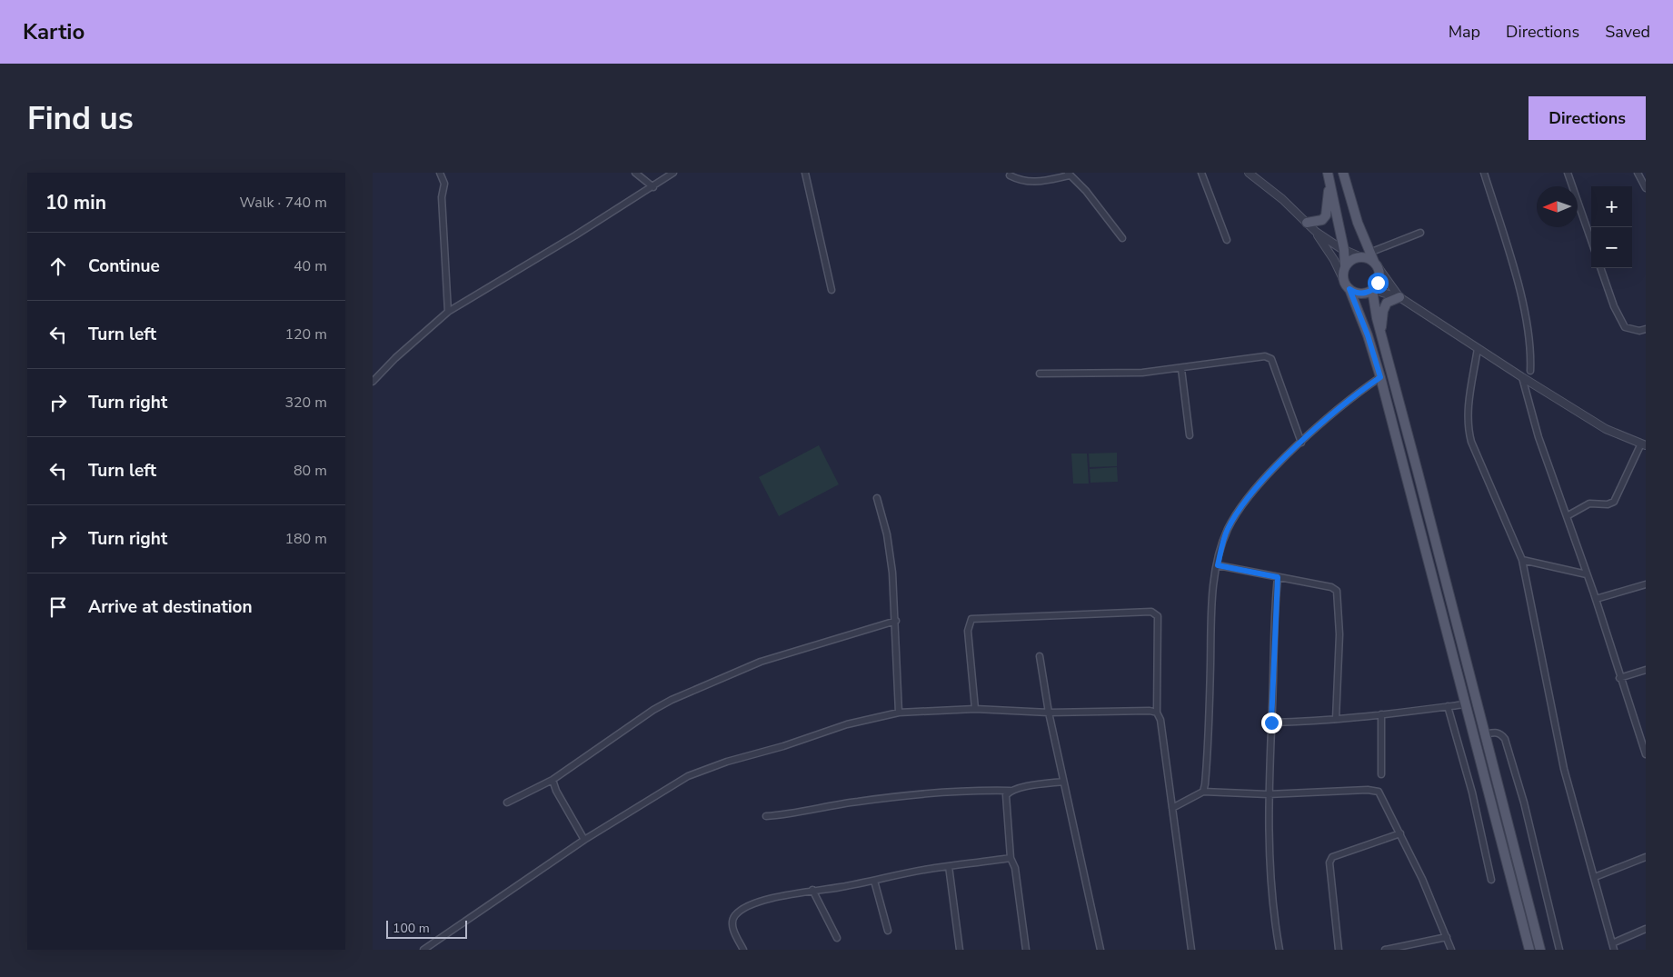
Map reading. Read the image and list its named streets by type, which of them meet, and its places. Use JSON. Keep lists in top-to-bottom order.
{
  "scale_bar": "100 m",
  "north": "left",
  "page": {
    "header": "Kartio",
    "nav": ["Map", "Directions", "Saved"],
    "buttons": "Directions",
    "title": "Find us",
    "heading": ["10 min", "Walk · 740 m"],
    "map_buttons": ["+", "−"],
    "list": [
      ["Continue", "40 m"],
      ["Turn left", "120 m"],
      ["Turn right", "320 m"],
      ["Turn left", "80 m"],
      ["Turn right", "180 m"],
      "Arrive at destination"
    ],
    "scale": "100 m"
  }
}
